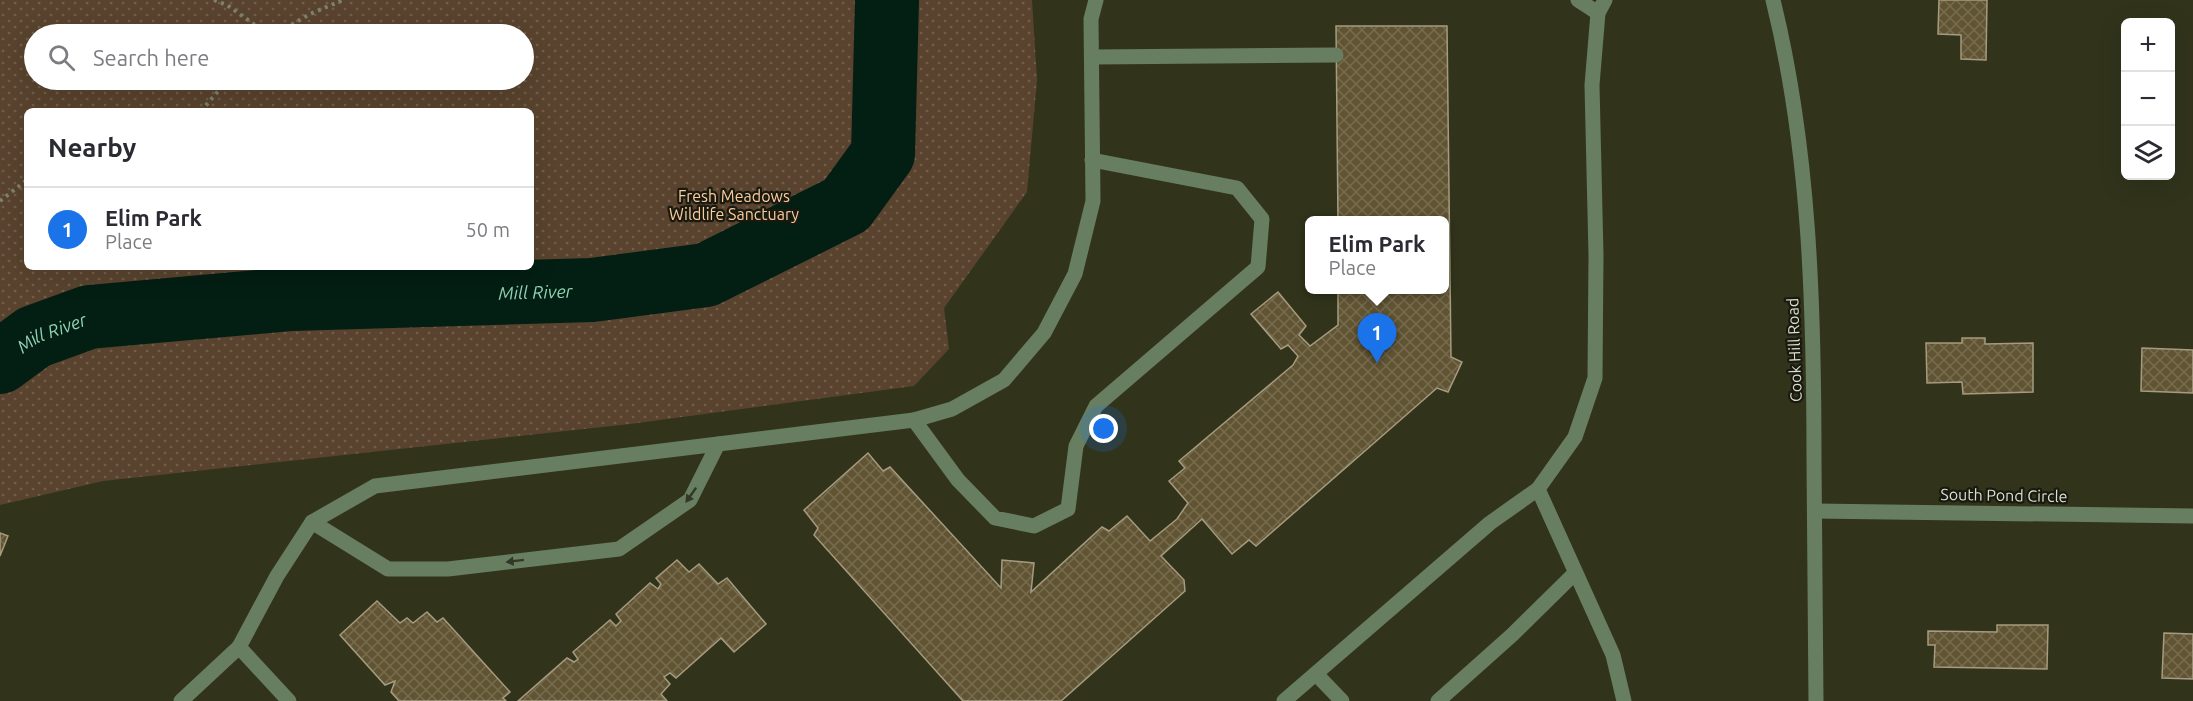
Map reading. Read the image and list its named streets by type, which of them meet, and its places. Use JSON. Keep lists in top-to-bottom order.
{
  "streets": {
    "street": ["Cook Hill Road", "South Pond Circle"]
  },
  "crossings": [
    ["Cook Hill Road", "South Pond Circle"]
  ],
  "water": ["Mill River"],
  "parks": ["Fresh Meadows Wildlife Sanctuary"],
  "page": {
    "map_buttons": ["+", "−"],
    "search": "Search here",
    "heading": "Nearby",
    "list": [
      {
        "mark": "1",
        "name": "Elim Park",
        "note": "Place",
        "value": "50 m"
      }
    ],
    "popup": ["Elim Park", "Place"],
    "pins": "1"
  }
}
